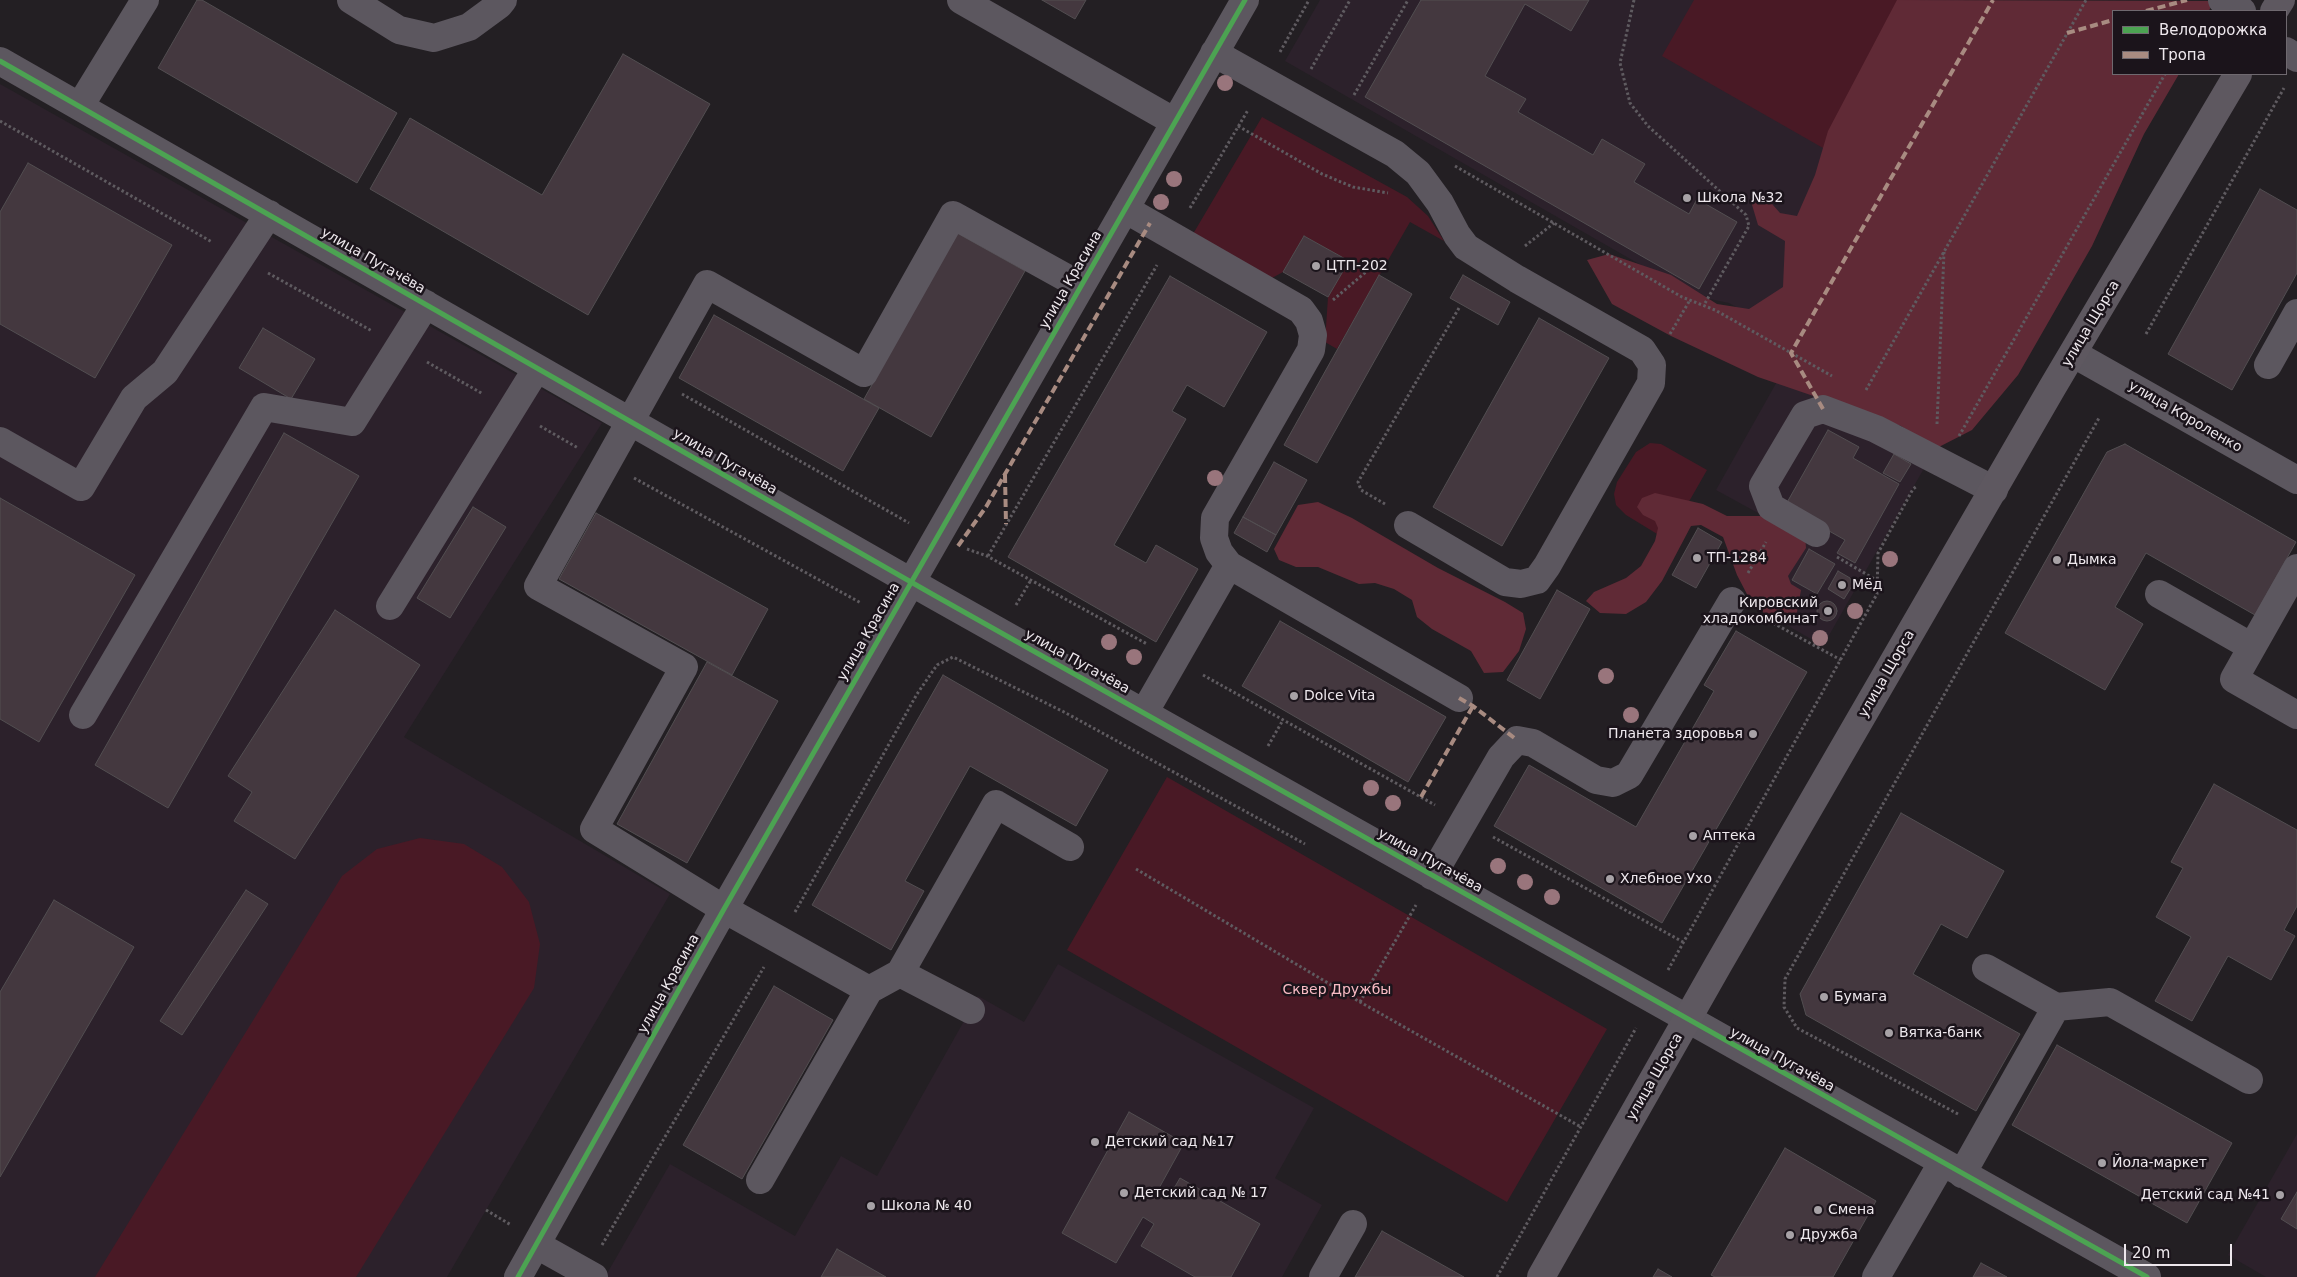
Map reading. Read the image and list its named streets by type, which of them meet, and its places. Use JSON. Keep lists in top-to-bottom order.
{
  "streets": {
    "main road": ["улица Щорса"],
    "street": ["улица Пугачёва", "улица Красина", "улица Короленко"]
  },
  "crossings": [
    ["улица Пугачёва", "улица Красина"],
    ["улица Пугачёва", "улица Щорса"],
    ["улица Щорса", "улица Короленко"]
  ],
  "parks": ["Сквер Дружбы"],
  "places": [
    "Школа №32",
    "ЦТП-202",
    "ТП-1284",
    "Дымка",
    "Мёд",
    "Кировский хладокомбинат",
    "Dolce Vita",
    "Планета здоровья",
    "Аптека",
    "Хлебное Ухо",
    "Бумага",
    "Вятка-банк",
    "Детский сад №17",
    "Йола-маркет",
    "Детский сад № 17",
    "Детский сад №41",
    "Школа № 40",
    "Смена",
    "Дружба"
  ],
  "legend": ["Велодорожка", "Тропа"],
  "scale_bar": "20 m"
}
